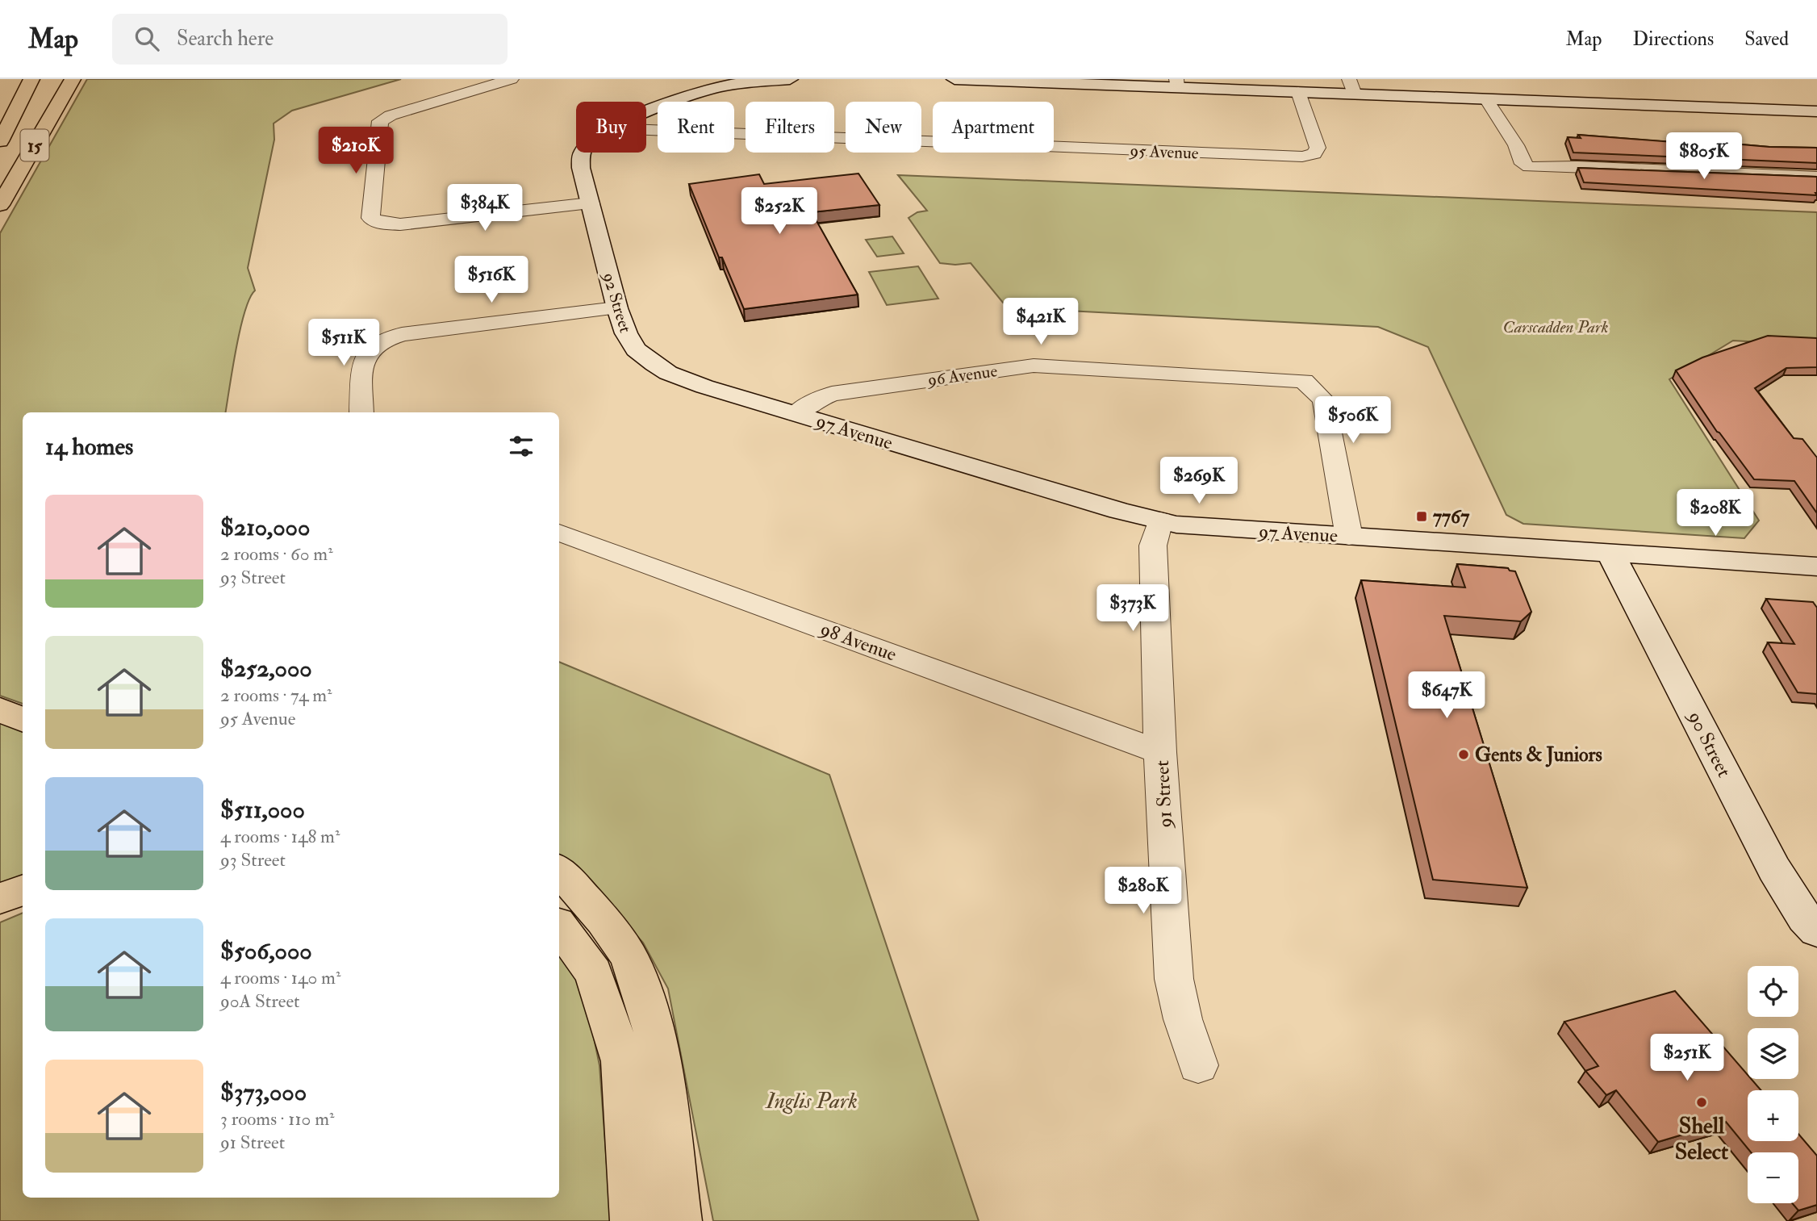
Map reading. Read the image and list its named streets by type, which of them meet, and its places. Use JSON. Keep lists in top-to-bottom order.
{
  "streets": {
    "main road": ["15"],
    "street": [
      "95 Avenue",
      "92 Street",
      "96 Avenue",
      "97 Avenue",
      "98 Avenue",
      "90 Street",
      "91 Street"
    ]
  },
  "crossings": [
    ["92 Street", "96 Avenue"],
    ["92 Street", "97 Avenue"],
    ["96 Avenue", "97 Avenue"],
    ["97 Avenue", "90 Street"],
    ["97 Avenue", "91 Street"],
    ["98 Avenue", "91 Street"]
  ],
  "parks": ["Carscadden Park", "Inglis Park"],
  "places": {
    "transit": ["7767"],
    "other": ["Gents & Juniors", "Shell Select"]
  },
  "page": {
    "header": "Map",
    "search": "Search here",
    "nav": ["Map", "Directions", "Saved"],
    "chip": [
      "Buy",
      "Rent",
      "Filters",
      "New",
      "Apartment"
    ],
    "price": [
      "$210K",
      "$805K",
      "$384K",
      "$252K",
      "$516K",
      "$421K",
      "$511K",
      "$506K",
      "$269K",
      "$208K",
      "$373K",
      "$647K",
      "$280K",
      "$251K"
    ],
    "heading": "14 homes",
    "list": [
      {
        "name": "$210,000",
        "note": "2 rooms · 60 m² · 93 Street"
      },
      {
        "name": "$252,000",
        "note": "2 rooms · 74 m² · 95 Avenue"
      },
      {
        "name": "$511,000",
        "note": "4 rooms · 148 m² · 93 Street"
      },
      {
        "name": "$506,000",
        "note": "4 rooms · 140 m² · 90A Street"
      },
      {
        "name": "$373,000",
        "note": "3 rooms · 110 m² · 91 Street"
      }
    ],
    "map_buttons": ["+", "−"]
  }
}
